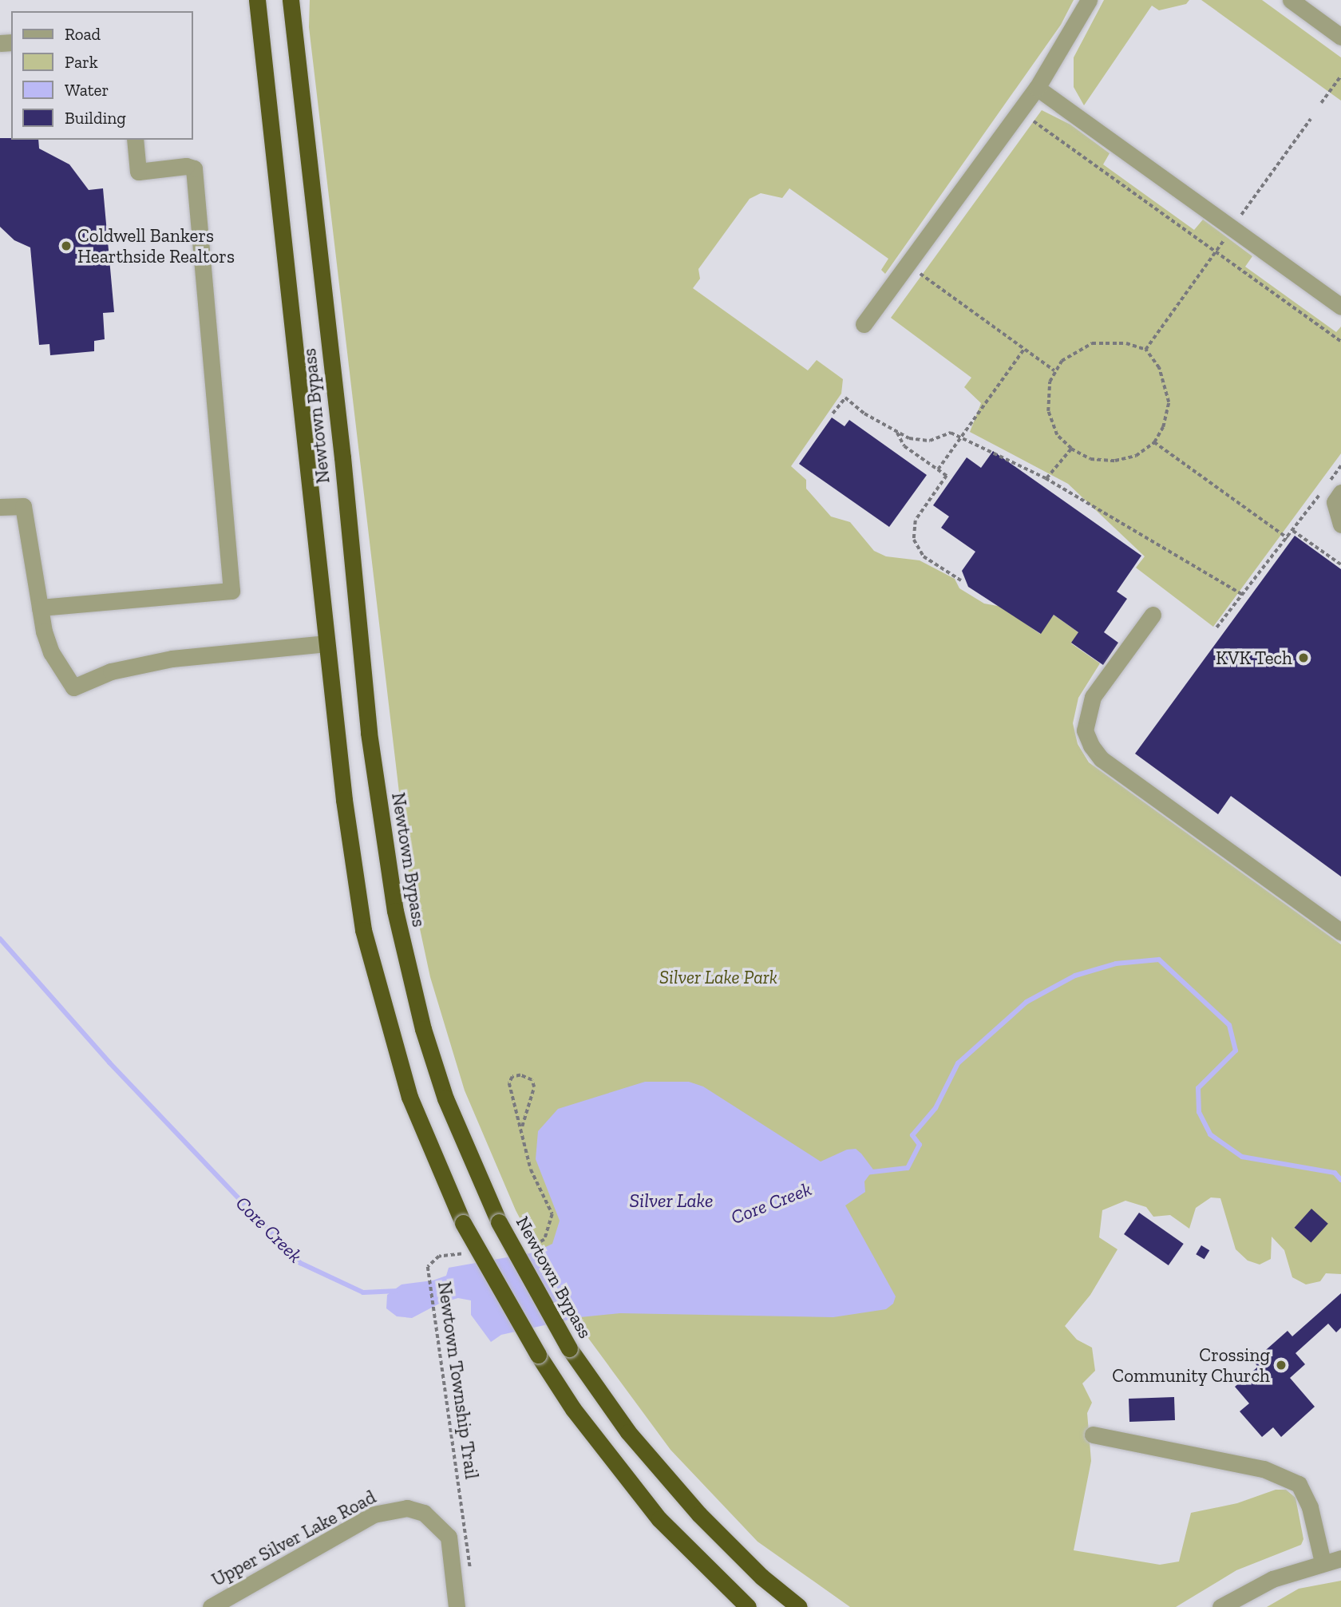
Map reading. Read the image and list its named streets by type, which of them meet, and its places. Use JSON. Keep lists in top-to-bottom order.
{
  "streets": {
    "highway": ["Newtown Bypass"],
    "street": ["Upper Silver Lake Road"],
    "path": ["Newtown Township Trail"]
  },
  "water": ["Silver Lake", "Core Creek"],
  "parks": ["Silver Lake Park"],
  "places": ["Coldwell Bankers Hearthside Realtors", "KVK Tech", "Crossing Community Church"],
  "legend": [
    "Road",
    "Park",
    "Water",
    "Building"
  ]
}
